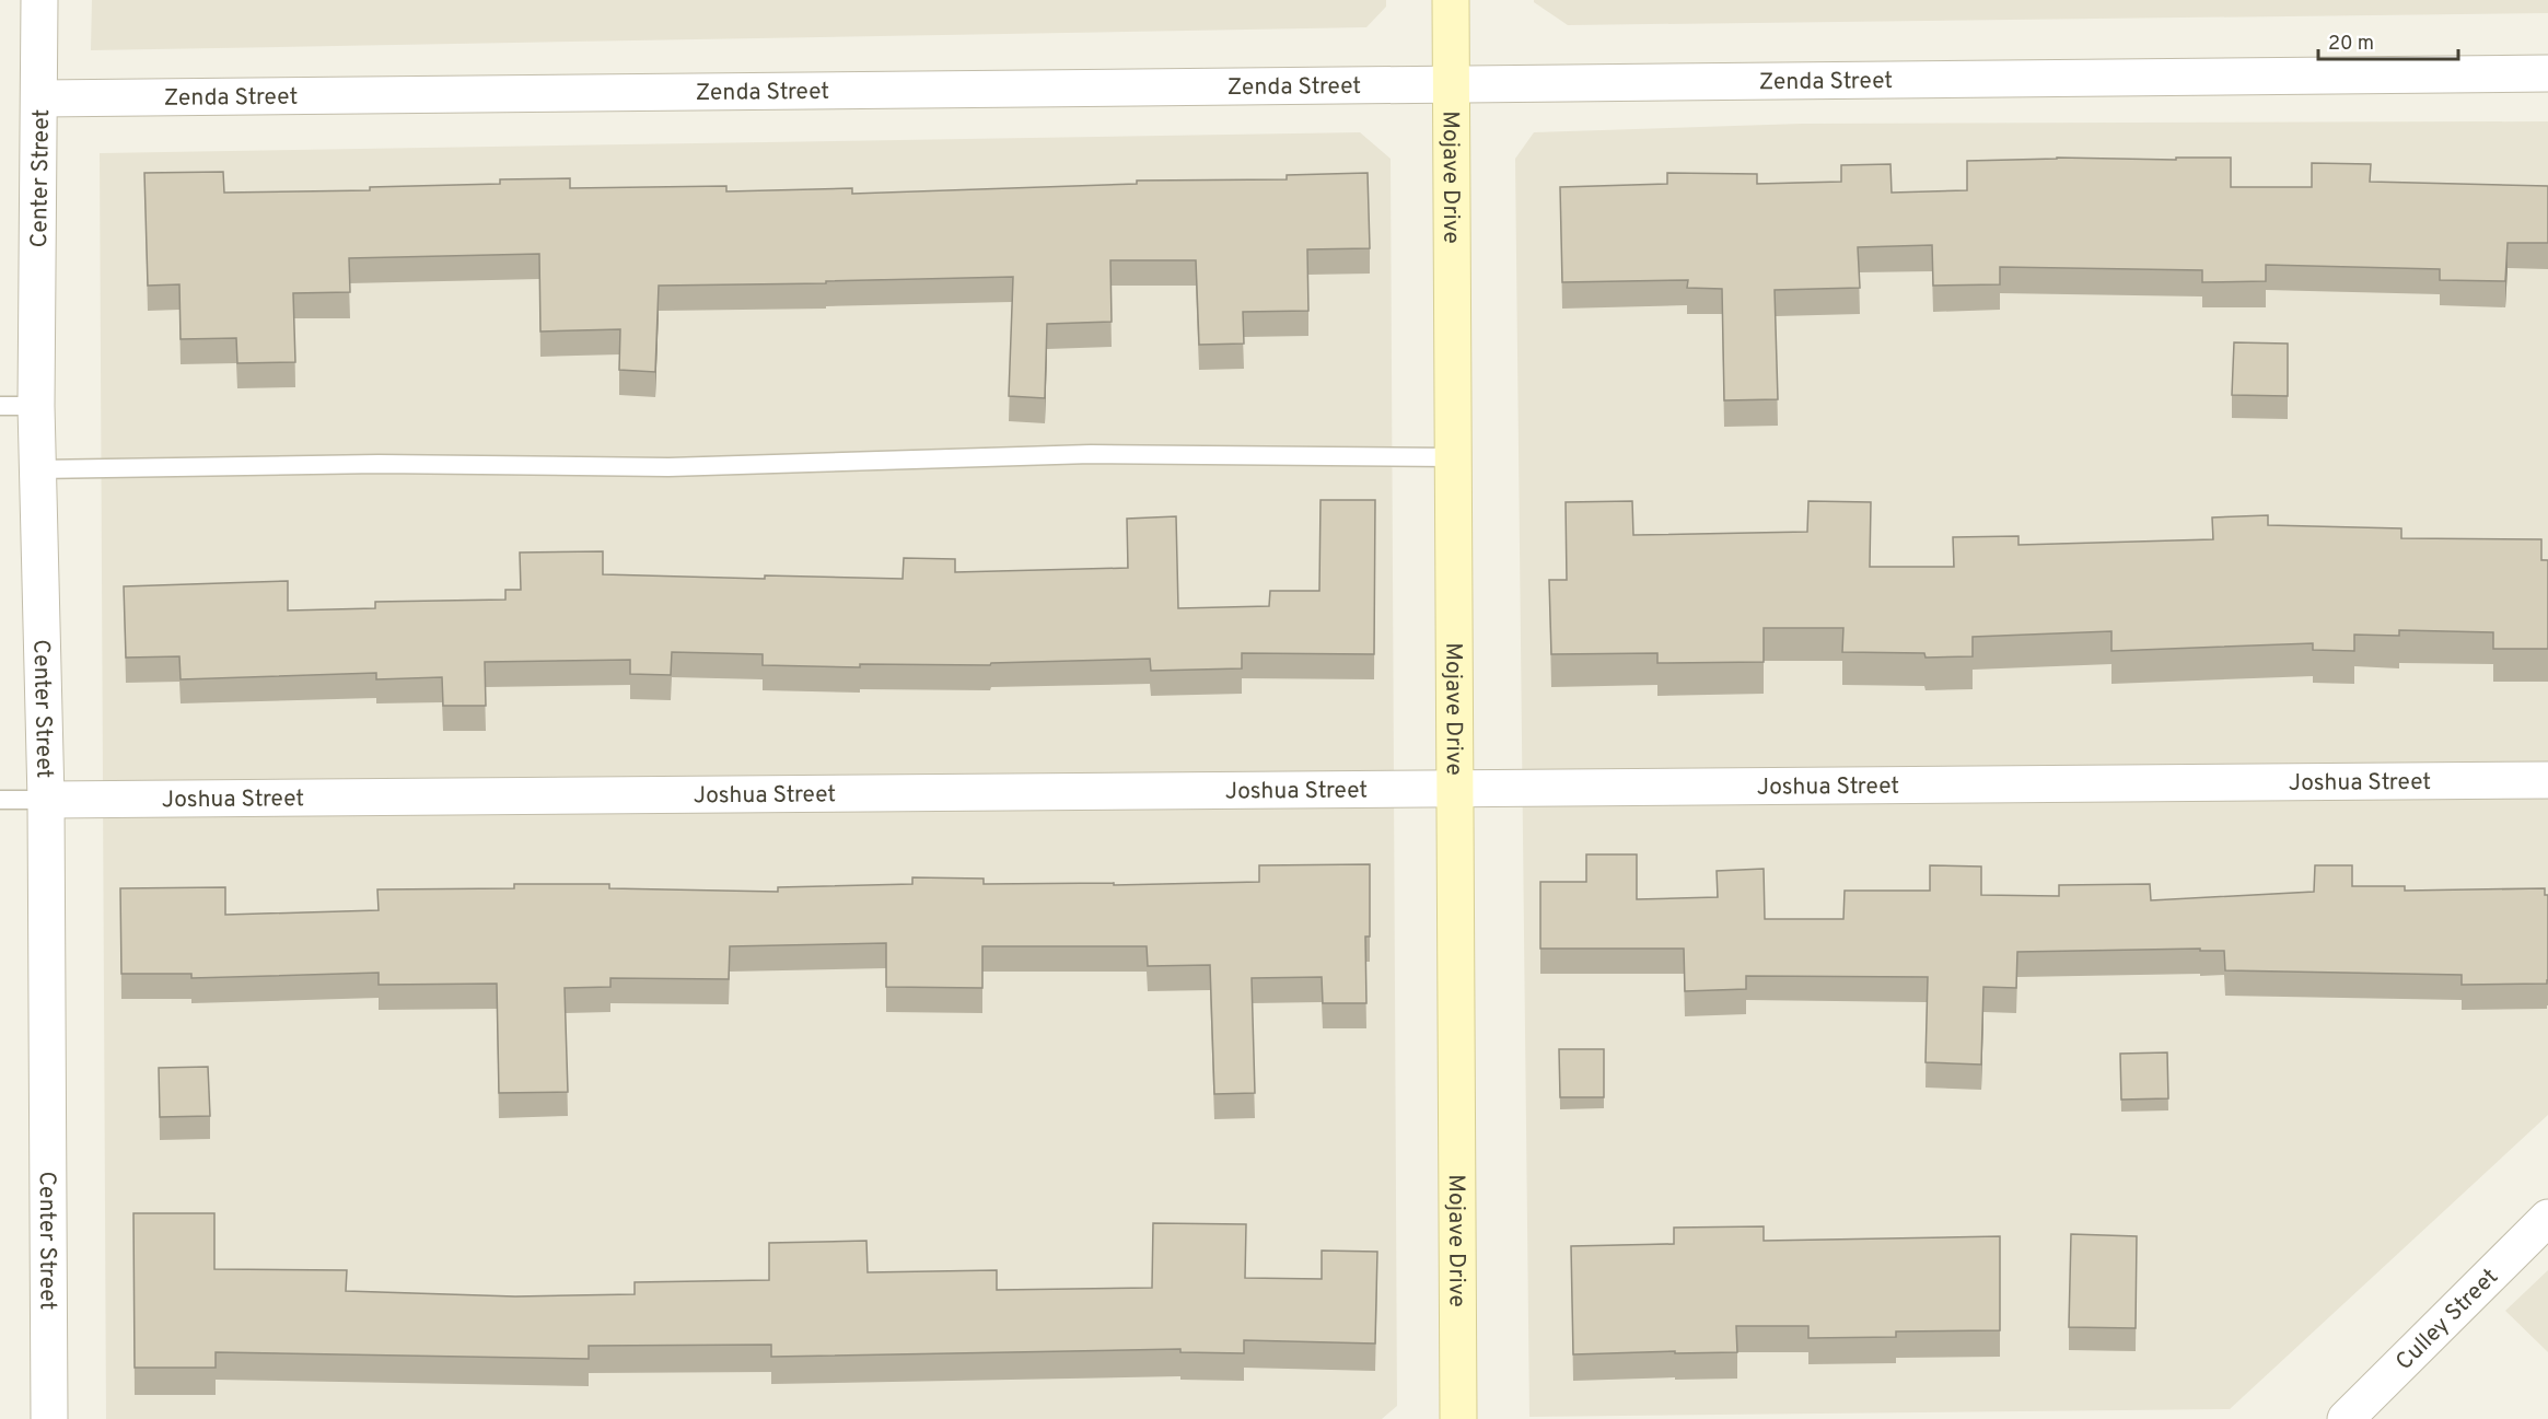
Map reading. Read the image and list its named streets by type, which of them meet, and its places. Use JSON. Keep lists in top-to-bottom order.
{
  "streets": {
    "street": [
      "Zenda Street",
      "Center Street",
      "Mojave Drive",
      "Joshua Street",
      "Culley Street"
    ]
  },
  "crossings": [
    ["Zenda Street", "Center Street"],
    ["Zenda Street", "Mojave Drive"],
    ["Center Street", "Joshua Street"],
    ["Mojave Drive", "Joshua Street"]
  ],
  "scale_bar": "20 m"
}
